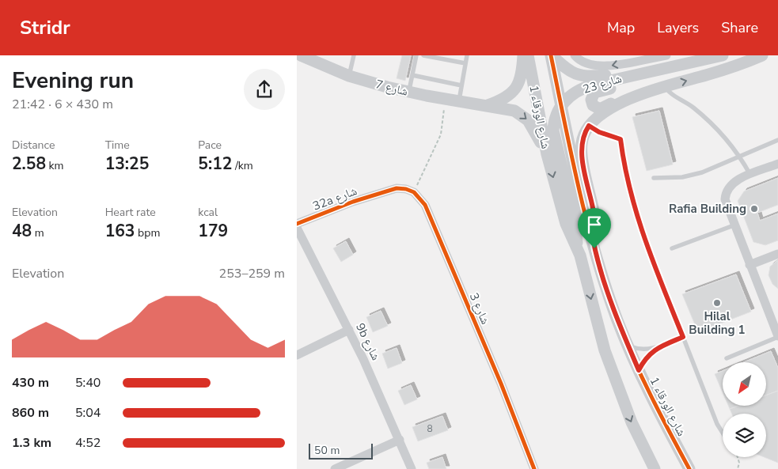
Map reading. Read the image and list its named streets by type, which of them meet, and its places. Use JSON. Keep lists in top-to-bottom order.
{
  "streets": {
    "street": [
      "شارع 23",
      "شارع 7",
      "شارع الورقاء 1",
      "32a شارع",
      "شارع 3",
      "9b شارع"
    ]
  },
  "crossings": [
    ["شارع 23", "شارع الورقاء 1"],
    ["شارع 7", "شارع الورقاء 1"],
    ["32a شارع", "شارع 3"]
  ],
  "places": ["Rafia Building", "Hilal Building 1"],
  "house_numbers": ["8"],
  "scale_bar": "50 m",
  "north": "bottom left",
  "page": {
    "header": "Stridr",
    "nav": ["Map", "Layers", "Share"],
    "heading": ["Evening run", "21:42 · 6 × 430 m"],
    "stats": [
      ["Distance", "2.58 km"],
      ["Time", "13:25"],
      ["Pace", "5:12 /km"],
      ["Elevation", "48 m"],
      ["Heart rate", "163 bpm"],
      ["kcal", "179"]
    ],
    "chart": ["Elevation", "253–259 m"],
    "list": [
      {
        "name": "430 m",
        "note": "5:40"
      },
      {
        "name": "860 m",
        "note": "5:04"
      },
      {
        "name": "1.3 km",
        "note": "4:52"
      }
    ],
    "scale": "50 m"
  }
}
